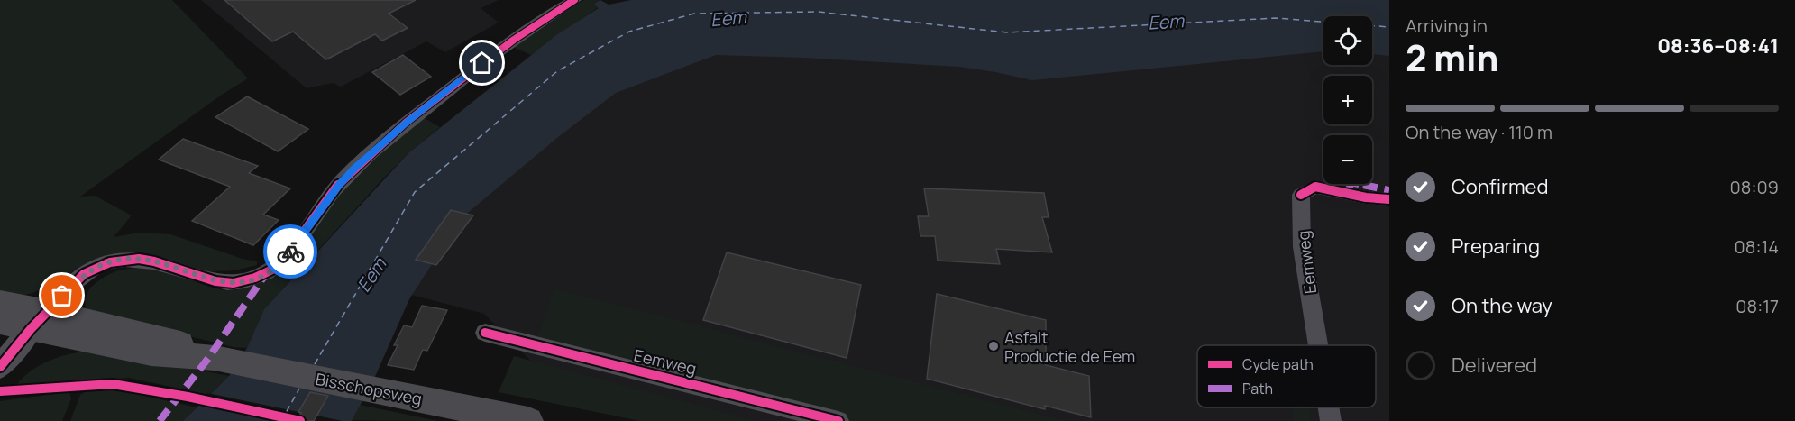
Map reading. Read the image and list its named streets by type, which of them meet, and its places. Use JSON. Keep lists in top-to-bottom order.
{
  "streets": {
    "main road": ["Bisschopsweg"],
    "street": ["Eemweg"]
  },
  "water": ["Eem"],
  "places": ["Asfalt Productie de Eem"],
  "legend": ["Cycle path", "Path"],
  "page": {
    "heading": ["2 min", "Arriving in", "08:36–08:41"],
    "map_buttons": ["+", "−"],
    "bar": "On the way · 110 m",
    "list": [
      ["Confirmed", "08:09"],
      ["Preparing", "08:14"],
      ["On the way", "08:17"],
      "Delivered"
    ]
  }
}
